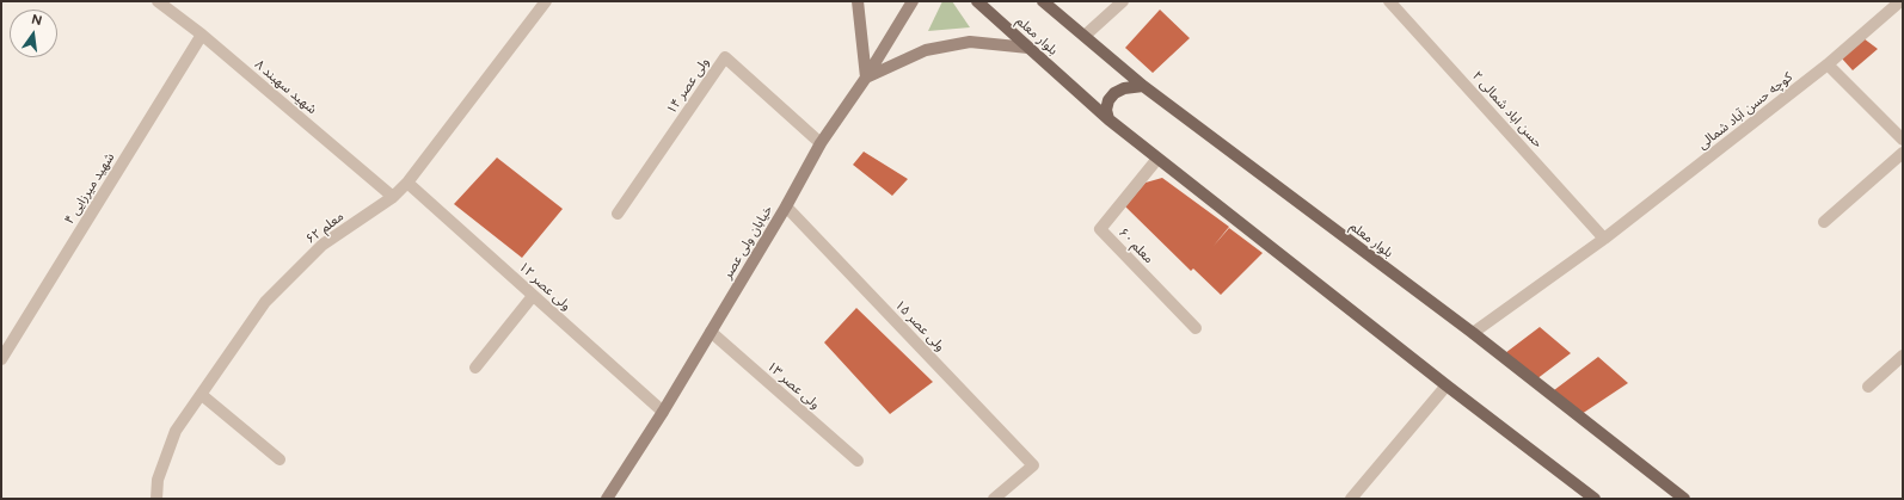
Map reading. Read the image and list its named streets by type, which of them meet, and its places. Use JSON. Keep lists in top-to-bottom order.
{
  "streets": {
    "main road": ["بلوار معلم", "خیابان ولی عصر"],
    "street": [
      "ولی عصر ۱۴",
      "شهید سهبند ۸",
      "حسن اباد شمالی ۲",
      "کوچه حسن آباد شمالی",
      "شهید میرزایی ۴",
      "معلم ۶۲",
      "معلم ۶۰",
      "ولی عصر ۱۲",
      "ولی عصر ۱۵",
      "ولی عصر ۱۳"
    ]
  },
  "crossings": [
    ["بلوار معلم", "کوچه حسن آباد شمالی"],
    ["بلوار معلم", "معلم ۶۰"],
    ["ولی عصر ۱۴", "خیابان ولی عصر"],
    ["شهید سهبند ۸", "شهید میرزایی ۴"],
    ["شهید سهبند ۸", "معلم ۶۲"],
    ["حسن اباد شمالی ۲", "کوچه حسن آباد شمالی"],
    ["معلم ۶۲", "ولی عصر ۱۲"],
    ["خیابان ولی عصر", "ولی عصر ۱۲"],
    ["خیابان ولی عصر", "ولی عصر ۱۵"],
    ["خیابان ولی عصر", "ولی عصر ۱۳"]
  ],
  "north": "top"
}
